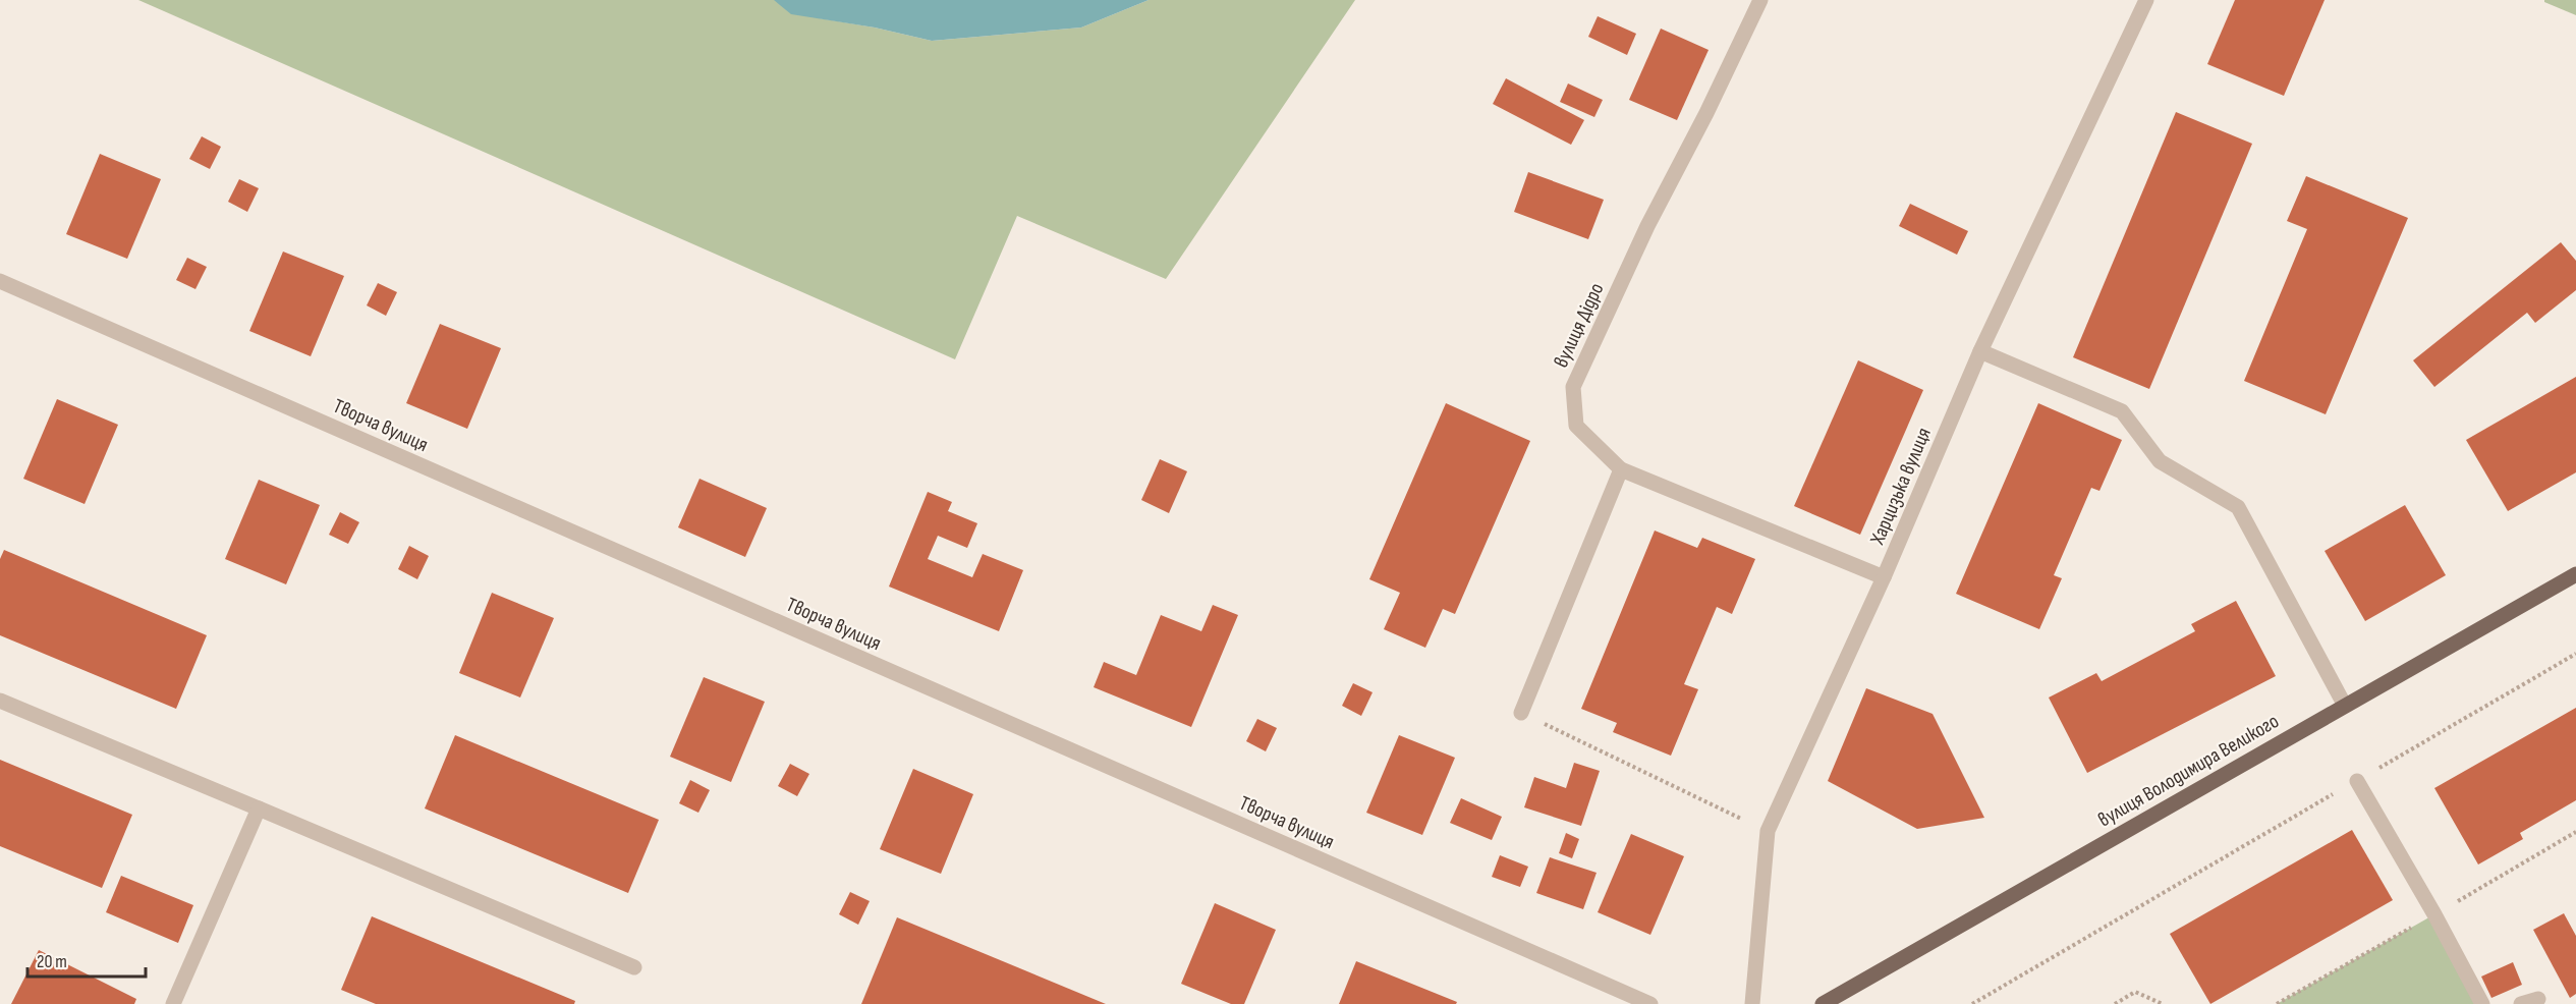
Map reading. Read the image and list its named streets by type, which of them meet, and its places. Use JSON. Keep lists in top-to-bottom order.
{
  "streets": {
    "main road": ["вулиця Володимира Великого"],
    "street": ["вулиця Дідро", "Творча вулиця", "Харцизька вулиця"]
  },
  "crossings": [
    ["вулиця Дідро", "Харцизька вулиця"]
  ],
  "scale_bar": "20 m"
}
